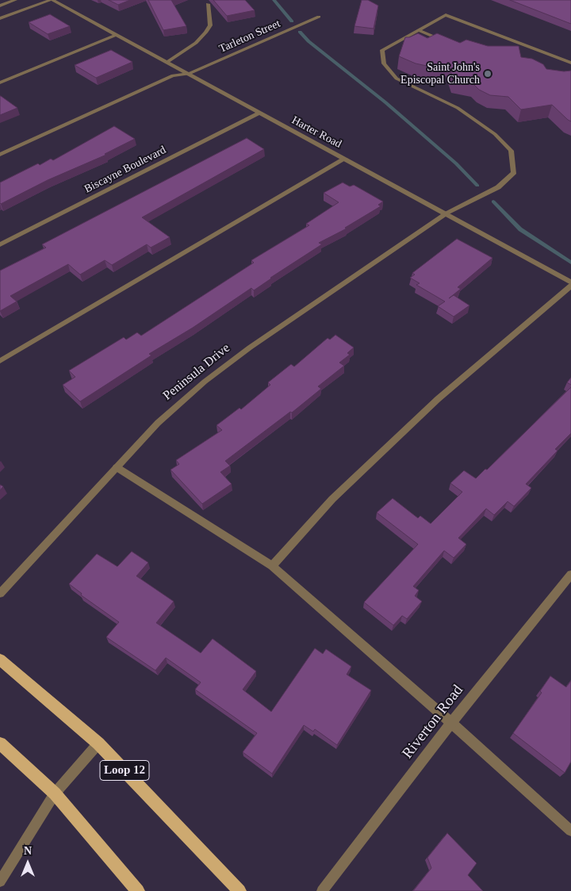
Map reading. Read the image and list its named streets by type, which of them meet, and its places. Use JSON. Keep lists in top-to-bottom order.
{
  "streets": {
    "main road": ["Loop 12"],
    "street": [
      "Tarleton Street",
      "Harter Road",
      "Biscayne Boulevard",
      "Peninsula Drive",
      "Riverton Road"
    ]
  },
  "crossings": [
    ["Tarleton Street", "Harter Road"],
    ["Harter Road", "Biscayne Boulevard"],
    ["Harter Road", "Peninsula Drive"]
  ],
  "places": ["Saint John's Episcopal Church"],
  "north": "top"
}
